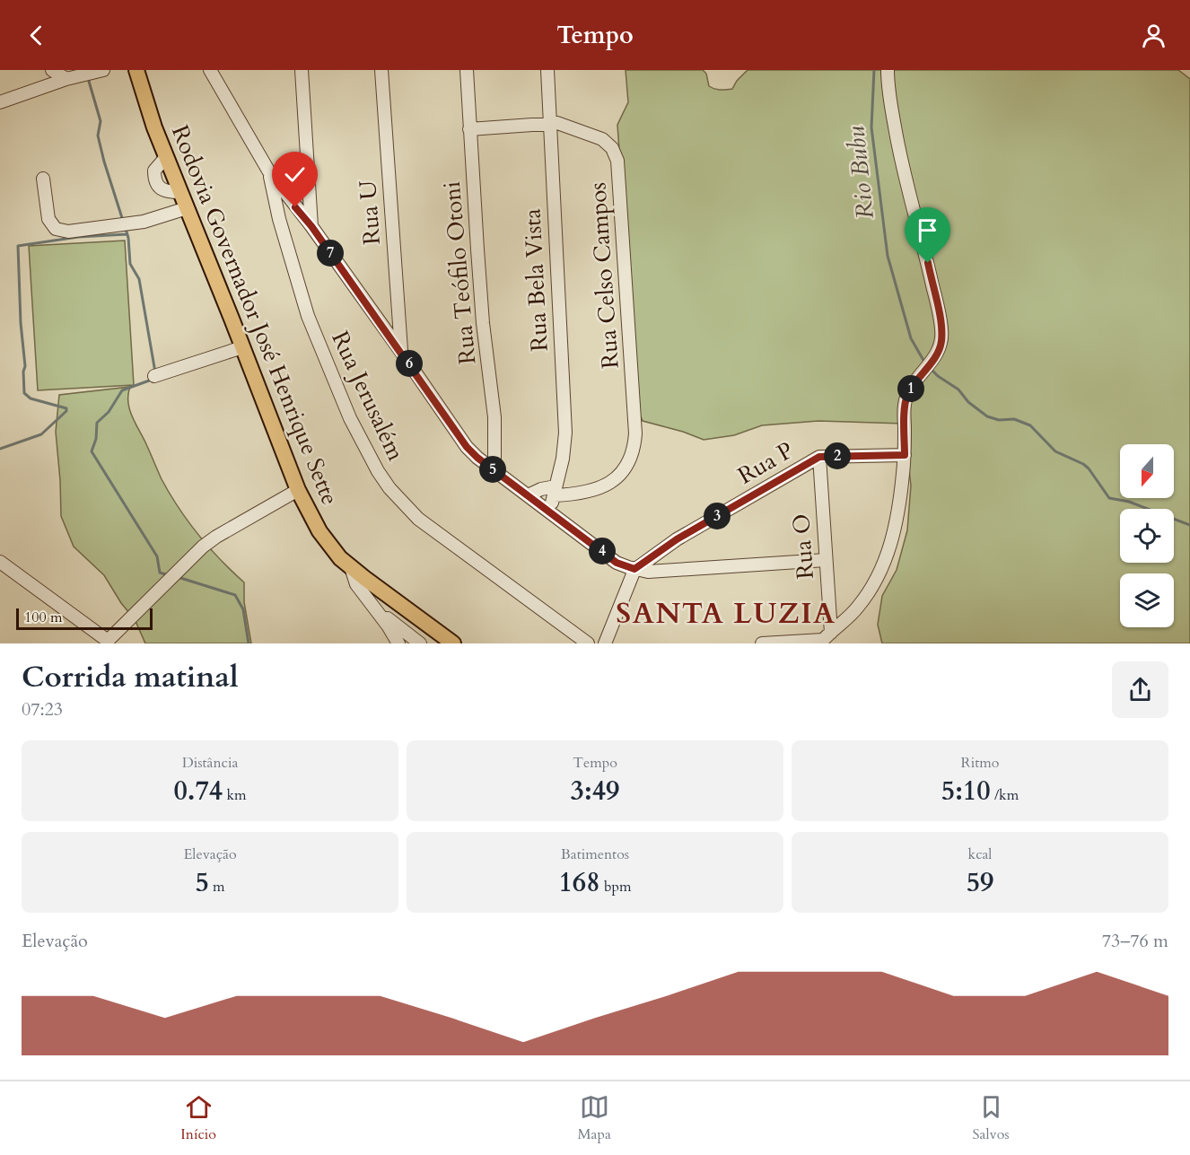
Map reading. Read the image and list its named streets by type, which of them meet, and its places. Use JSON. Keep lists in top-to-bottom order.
{
  "streets": {
    "main road": ["Rodovia Governador José Henrique Sette"],
    "street": [
      "Rua U",
      "Rua Teófilo Otoni",
      "Rua Celso Campos",
      "Rua Bela Vista",
      "Rua Jerusalém",
      "Rua P",
      "Rua O"
    ]
  },
  "crossings": [
    ["Rua Teófilo Otoni", "Rua Celso Campos"],
    ["Rua Celso Campos", "Rua Bela Vista"],
    ["Rua P", "Rua O"]
  ],
  "districts": ["SANTA LUZIA"],
  "water": ["Rio Bubu"],
  "scale_bar": "100 m",
  "north": "bottom",
  "page": {
    "header": "Tempo",
    "pins": [
      "7",
      "6",
      "1",
      "2",
      "5",
      "3",
      "4"
    ],
    "scale": "100 m",
    "heading": ["Corrida matinal", "07:23"],
    "stats": [
      ["Distância", "0.74 km"],
      ["Tempo", "3:49"],
      ["Ritmo", "5:10 /km"],
      ["Elevação", "5 m"],
      ["Batimentos", "168 bpm"],
      ["kcal", "59"]
    ],
    "chart": ["Elevação", "73–76 m"],
    "tabs": ["Início", "Mapa", "Salvos"]
  }
}
